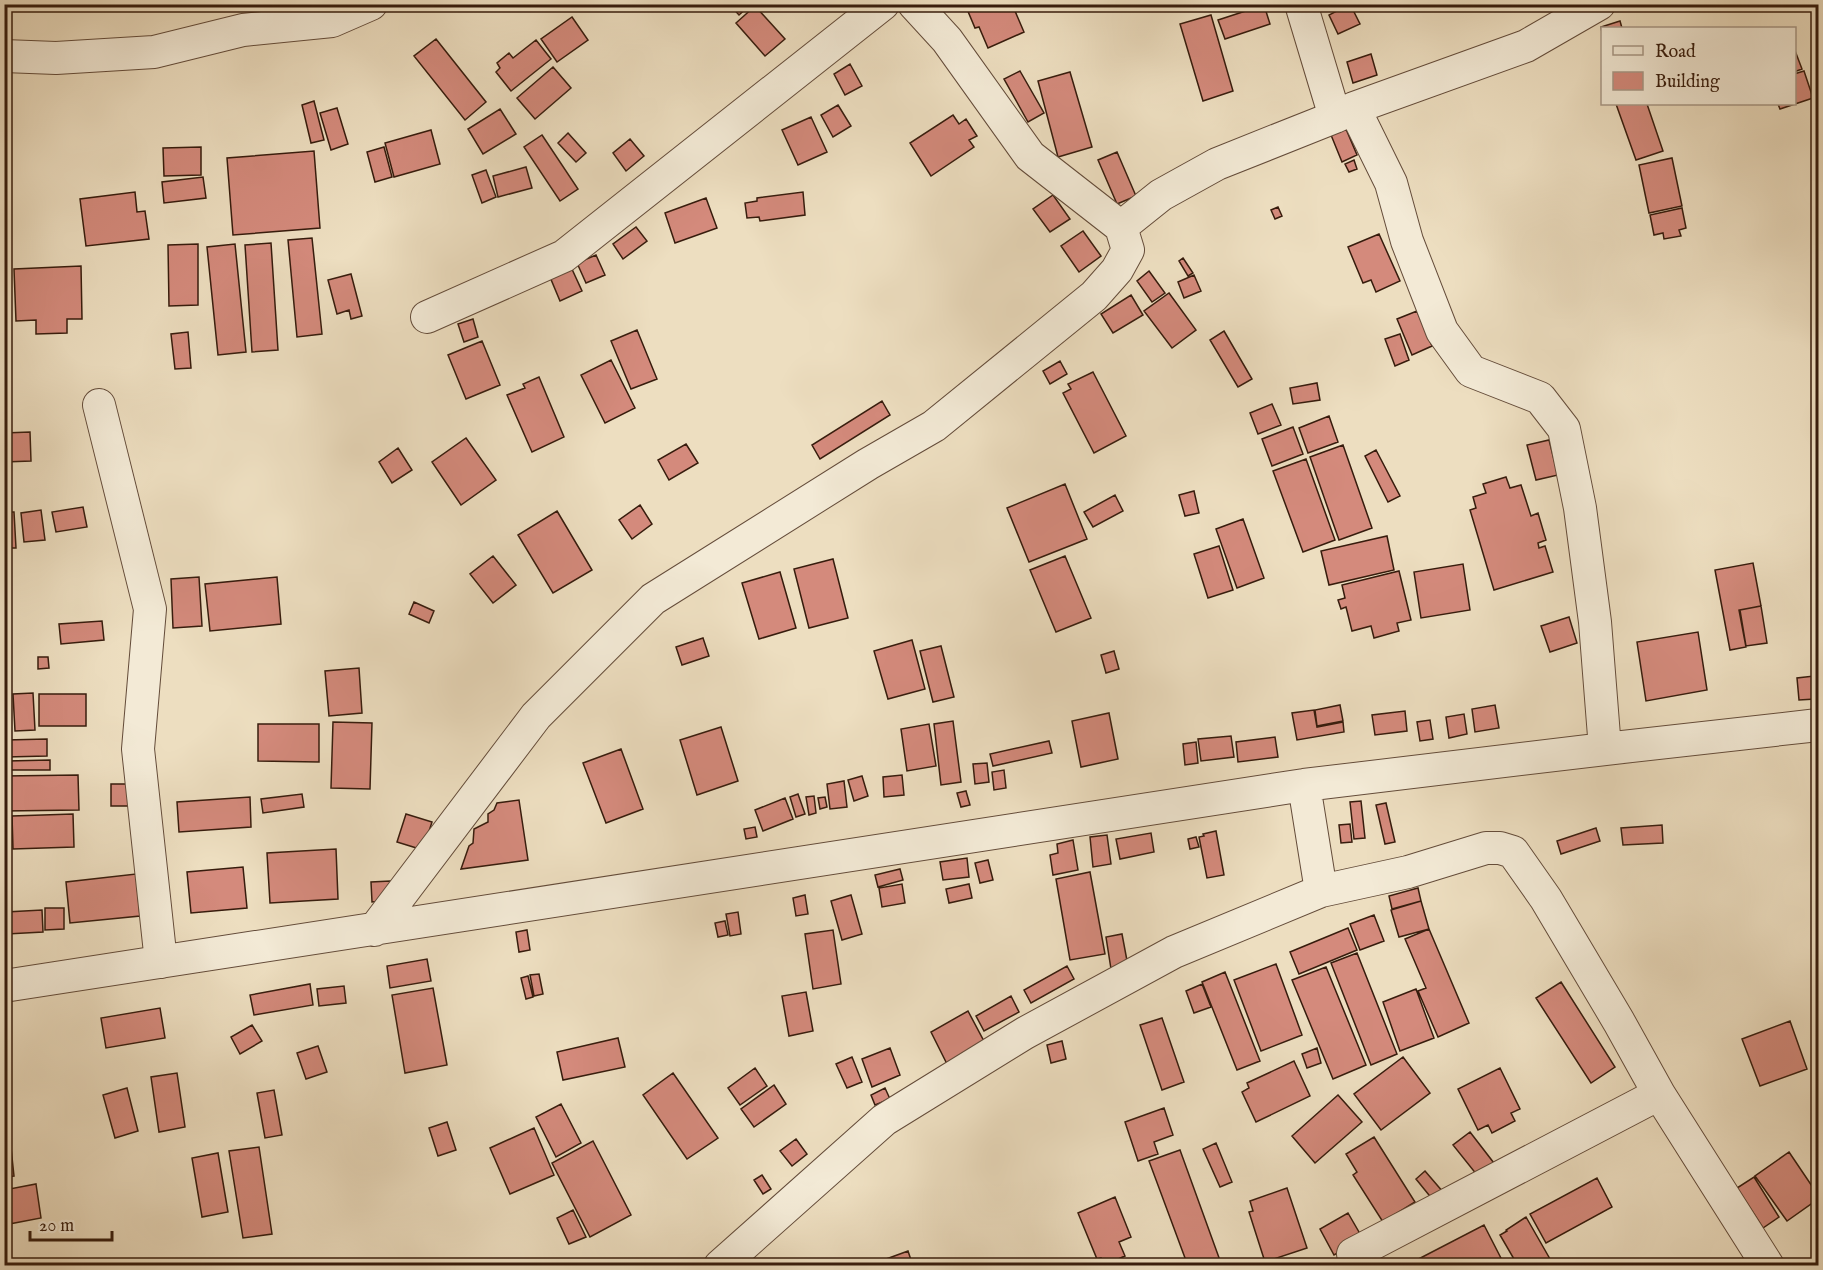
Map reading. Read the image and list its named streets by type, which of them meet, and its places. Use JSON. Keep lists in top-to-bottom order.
{
  "legend": ["Road", "Building"],
  "scale_bar": "20 m"
}
